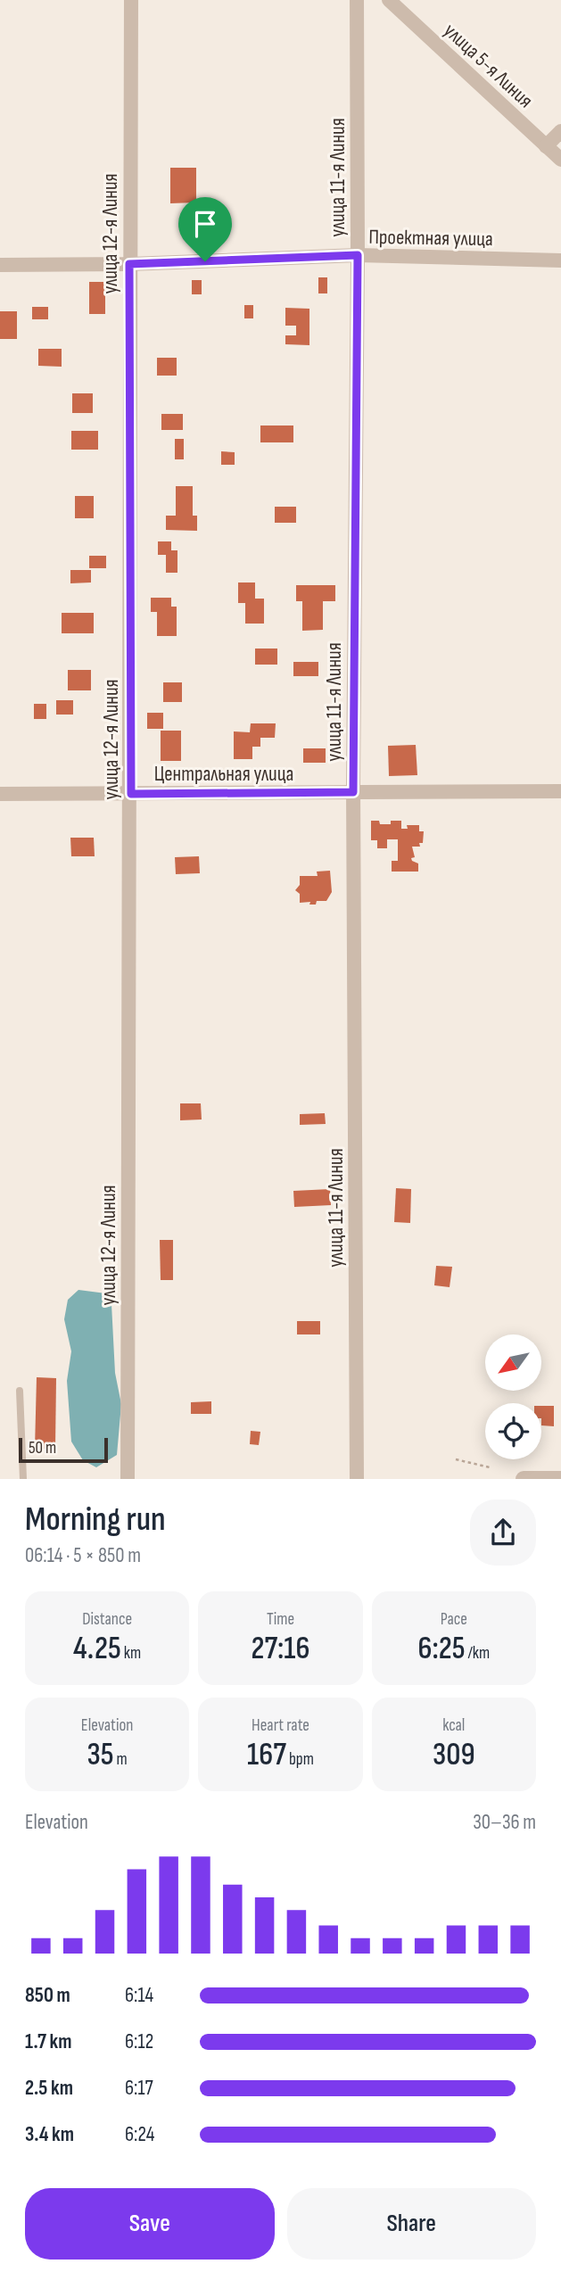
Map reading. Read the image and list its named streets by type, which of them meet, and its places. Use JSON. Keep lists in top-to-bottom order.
{
  "streets": {
    "street": [
      "улица 5-я Линия",
      "улица 11-я Линия",
      "улица 12-я Линия",
      "Проектная улица",
      "Центральная улица"
    ]
  },
  "crossings": [
    ["улица 11-я Линия", "Проектная улица"],
    ["улица 11-я Линия", "Центральная улица"],
    ["улица 12-я Линия", "Проектная улица"],
    ["улица 12-я Линия", "Центральная улица"]
  ],
  "scale_bar": "50 m",
  "north": "bottom left",
  "page": {
    "scale": "50 m",
    "heading": ["Morning run", "06:14 · 5 × 850 m"],
    "stats": [
      ["Distance", "4.25 km"],
      ["Time", "27:16"],
      ["Pace", "6:25 /km"],
      ["Elevation", "35 m"],
      ["Heart rate", "167 bpm"],
      ["kcal", "309"]
    ],
    "chart": ["Elevation", "30–36 m"],
    "list": [
      {
        "name": "850 m",
        "note": "6:14"
      },
      {
        "name": "1.7 km",
        "note": "6:12"
      },
      {
        "name": "2.5 km",
        "note": "6:17"
      },
      {
        "name": "3.4 km",
        "note": "6:24"
      }
    ],
    "buttons": ["Save", "Share"]
  }
}
